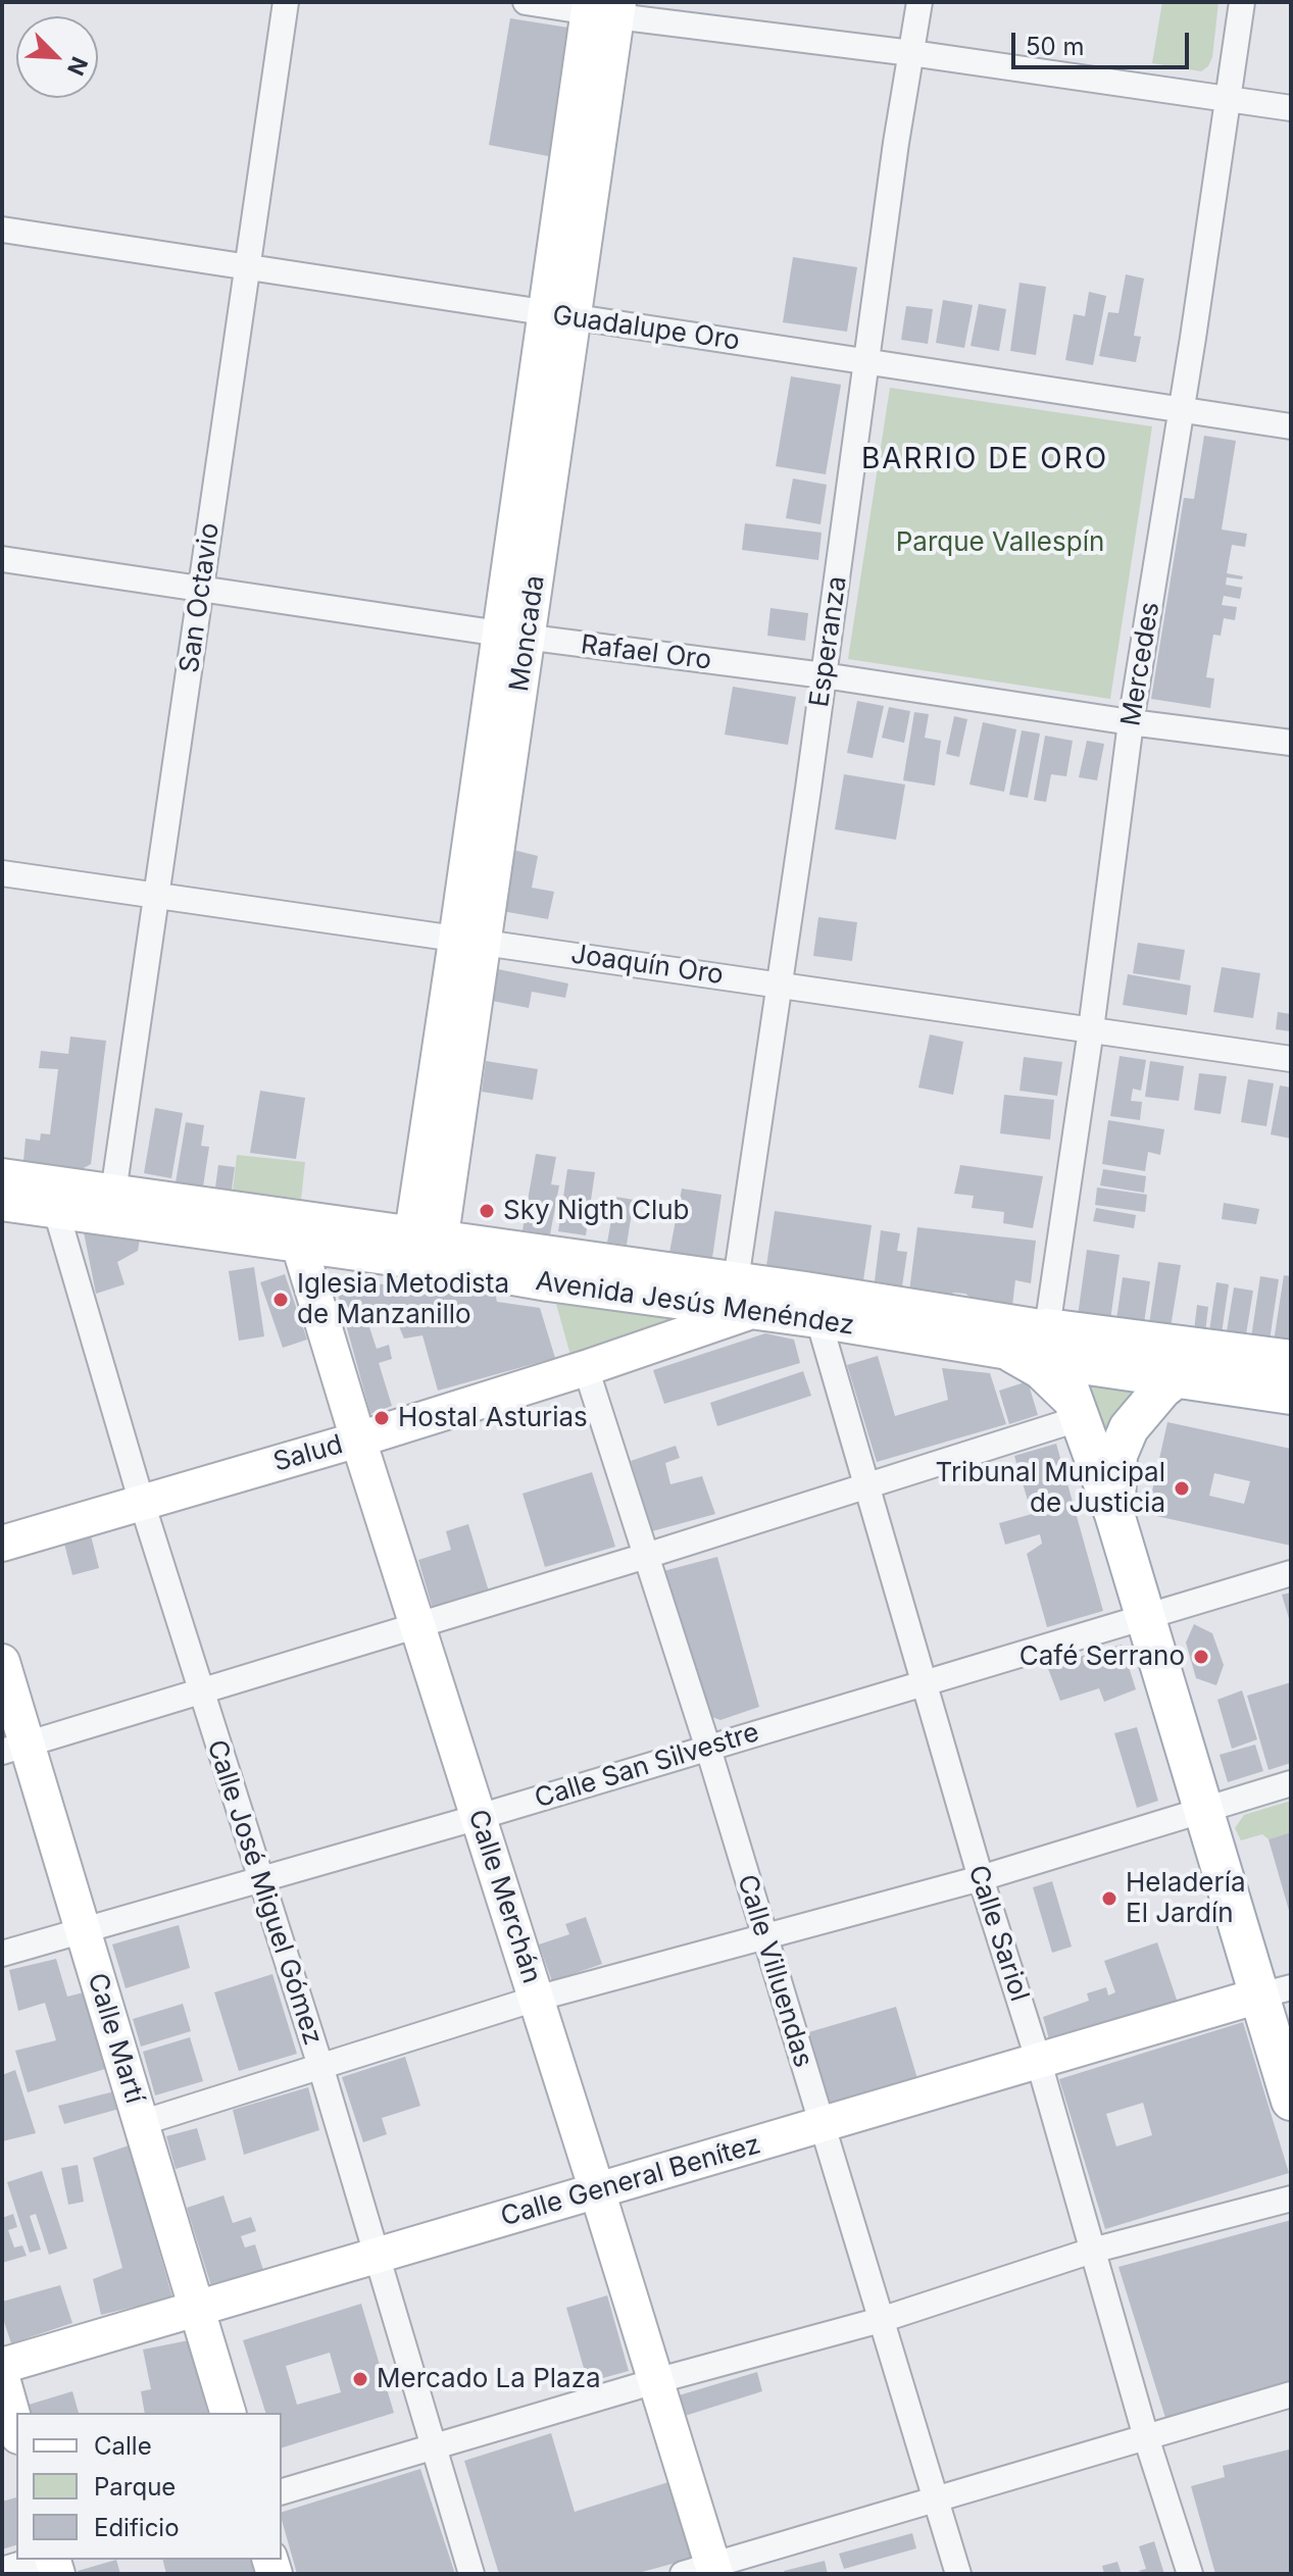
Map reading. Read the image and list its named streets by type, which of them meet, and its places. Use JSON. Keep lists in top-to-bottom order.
{
  "streets": {
    "main road": ["Avenida Jesús Menéndez"],
    "street": [
      "Guadalupe Oro",
      "San Octavio",
      "Moncada",
      "Esperanza",
      "Rafael Oro",
      "Mercedes",
      "Joaquín Oro",
      "Salud",
      "Calle San Silvestre",
      "Calle José Miguel Gómez",
      "Calle Merchán",
      "Calle Sariol",
      "Calle Villuendas",
      "Calle Martí",
      "Calle General Benítez"
    ]
  },
  "crossings": [
    ["Guadalupe Oro", "San Octavio"],
    ["Guadalupe Oro", "Moncada"],
    ["Guadalupe Oro", "Esperanza"],
    ["Guadalupe Oro", "Mercedes"],
    ["San Octavio", "Rafael Oro"],
    ["San Octavio", "Joaquín Oro"],
    ["San Octavio", "Avenida Jesús Menéndez"],
    ["Moncada", "Rafael Oro"],
    ["Moncada", "Joaquín Oro"],
    ["Moncada", "Avenida Jesús Menéndez"],
    ["Esperanza", "Rafael Oro"],
    ["Esperanza", "Joaquín Oro"],
    ["Esperanza", "Avenida Jesús Menéndez"],
    ["Esperanza", "Salud"],
    ["Rafael Oro", "Mercedes"],
    ["Mercedes", "Joaquín Oro"],
    ["Mercedes", "Avenida Jesús Menéndez"],
    ["Avenida Jesús Menéndez", "Salud"],
    ["Avenida Jesús Menéndez", "Calle José Miguel Gómez"],
    ["Avenida Jesús Menéndez", "Calle Merchán"],
    ["Avenida Jesús Menéndez", "Calle Sariol"],
    ["Salud", "Calle José Miguel Gómez"],
    ["Salud", "Calle Merchán"],
    ["Salud", "Calle Villuendas"],
    ["Calle San Silvestre", "Calle José Miguel Gómez"],
    ["Calle San Silvestre", "Calle Merchán"],
    ["Calle San Silvestre", "Calle Sariol"],
    ["Calle San Silvestre", "Calle Villuendas"],
    ["Calle San Silvestre", "Calle Martí"],
    ["Calle José Miguel Gómez", "Calle General Benítez"],
    ["Calle Merchán", "Calle General Benítez"],
    ["Calle Sariol", "Calle General Benítez"],
    ["Calle Villuendas", "Calle General Benítez"],
    ["Calle Martí", "Calle General Benítez"]
  ],
  "districts": ["BARRIO DE ORO"],
  "parks": ["Parque Vallespín"],
  "places": [
    "Sky Nigth Club",
    "Iglesia Metodista de Manzanillo",
    "Hostal Asturias",
    "Tribunal Municipal de Justicia",
    "Café Serrano",
    "Heladería El Jardín",
    "Mercado La Plaza"
  ],
  "legend": ["Calle", "Parque", "Edificio"],
  "scale_bar": "50 m",
  "north": "bottom right"
}
